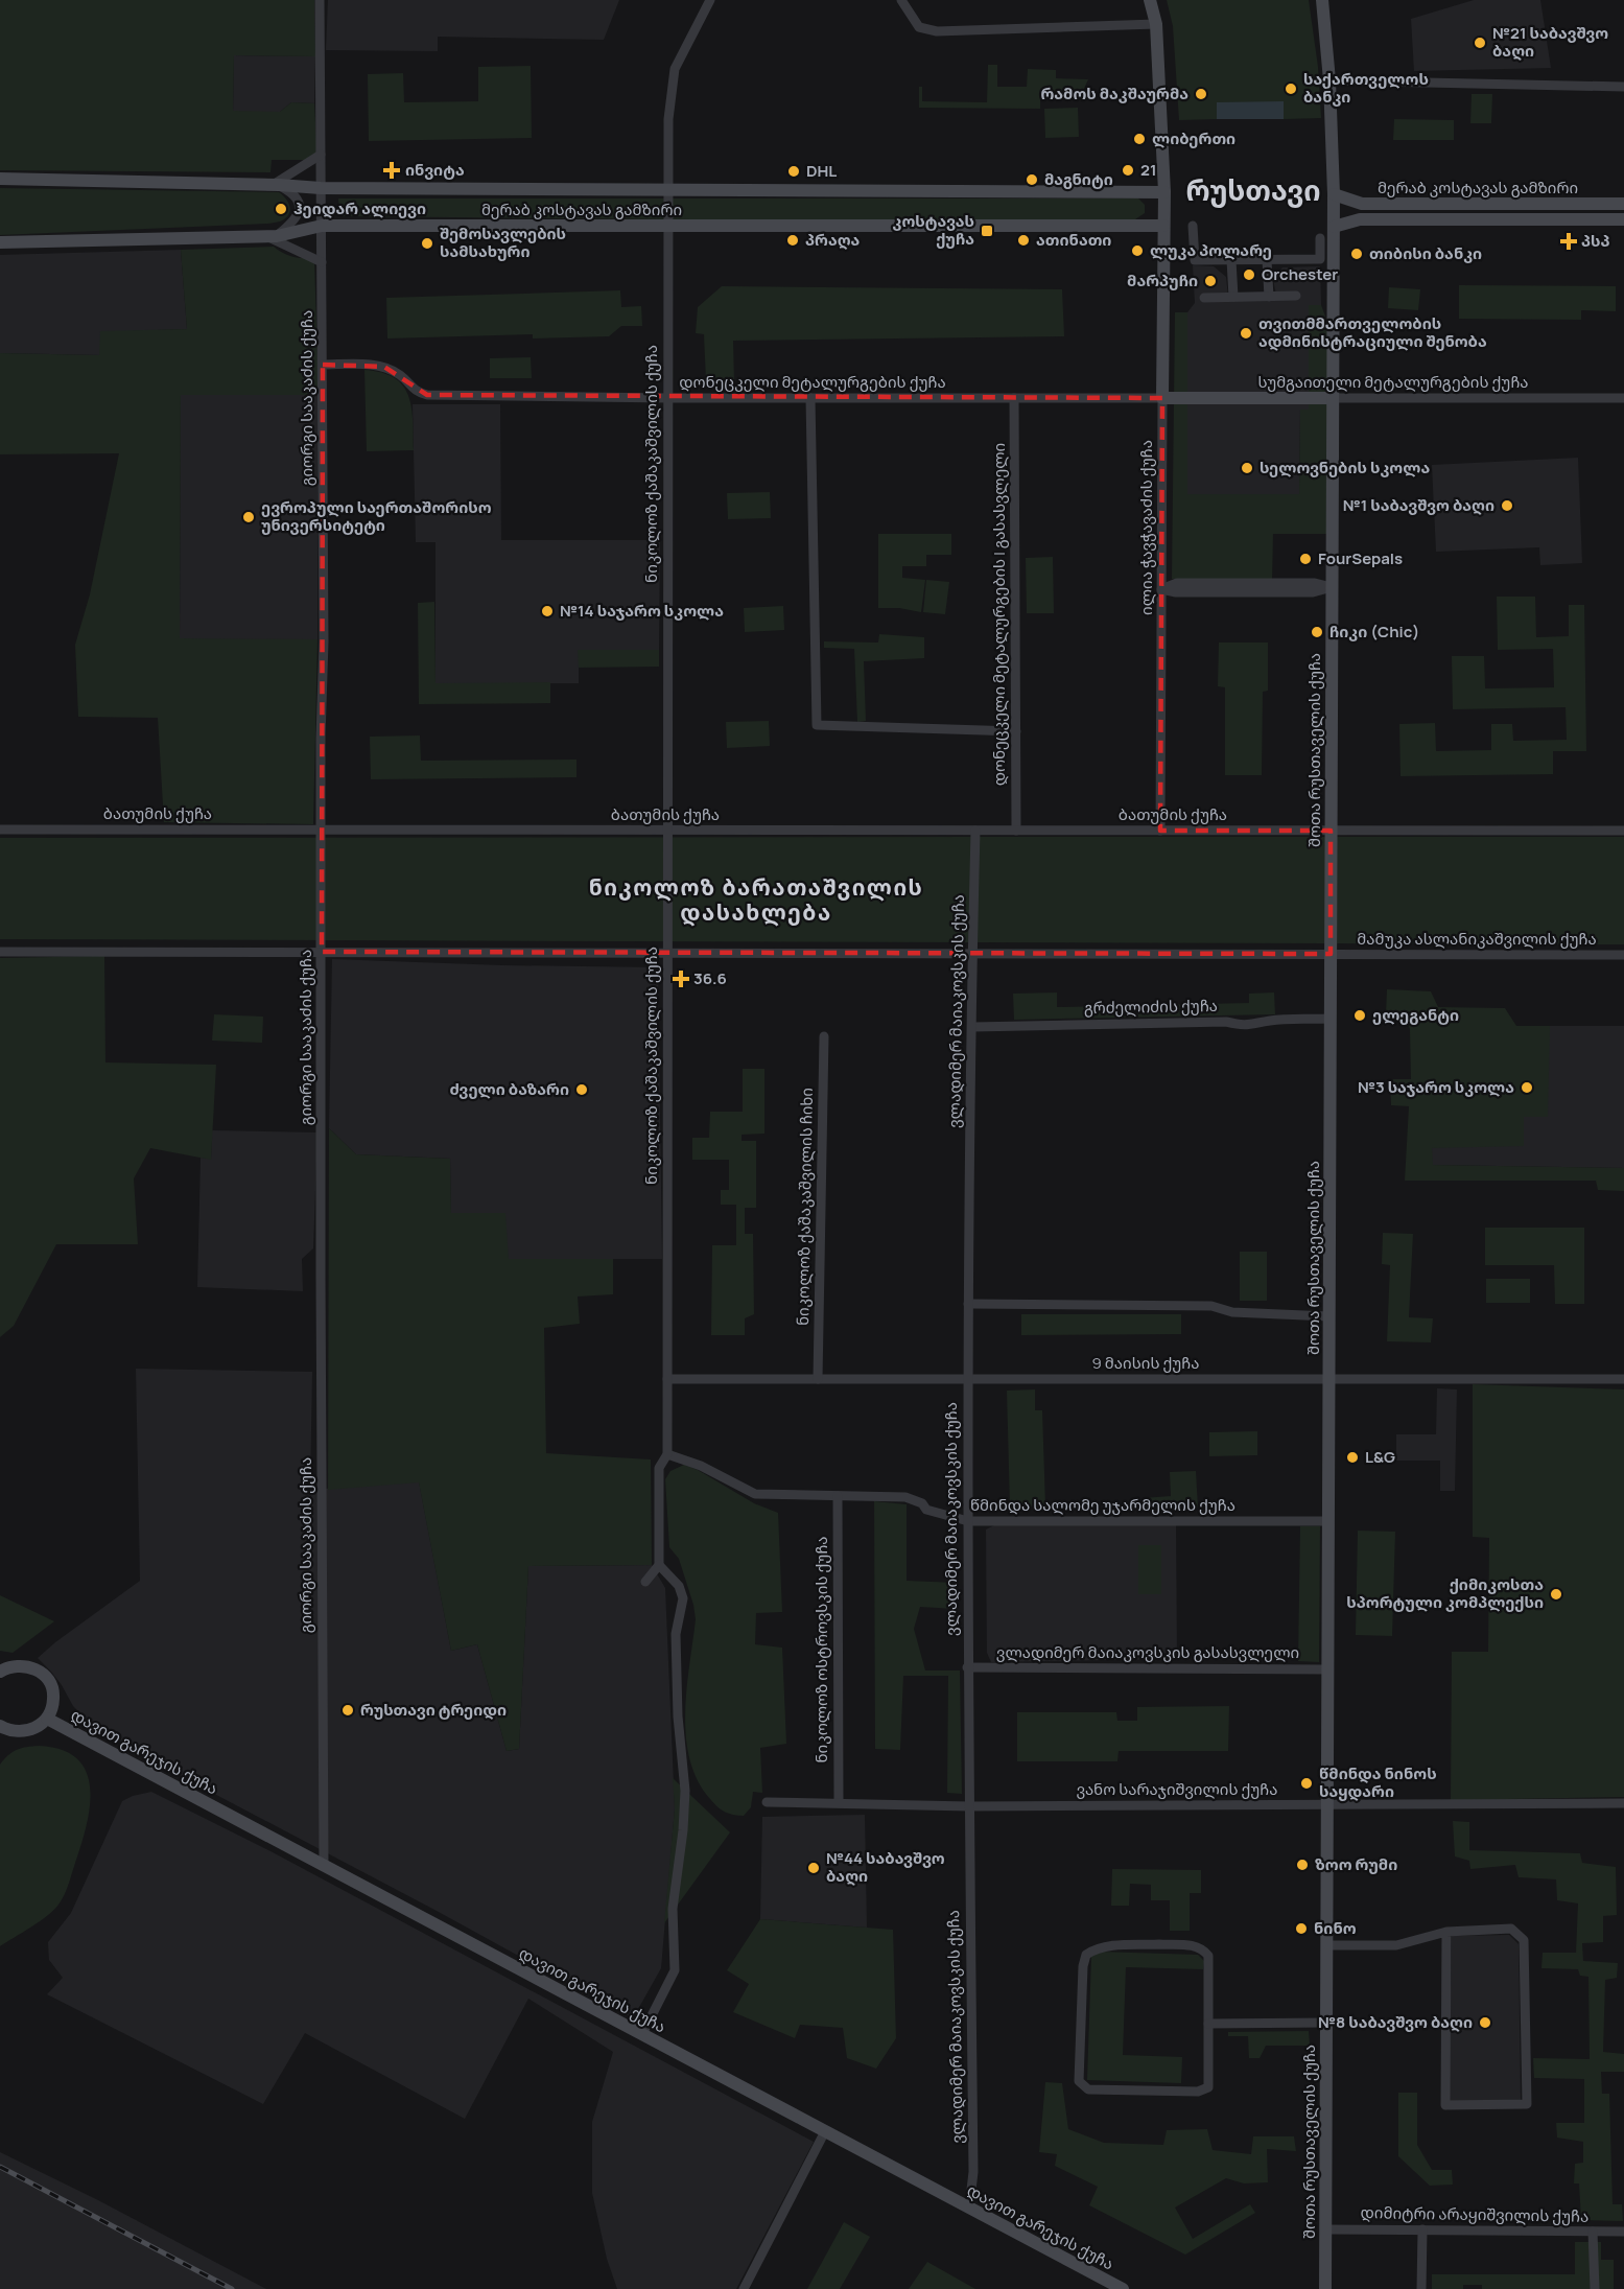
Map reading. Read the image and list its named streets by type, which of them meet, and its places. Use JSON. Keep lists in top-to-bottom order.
{
  "streets": {
    "street": [
      "მერაბ კოსტავას გამზირი",
      "დონეცკელი მეტალურგების ქუჩა",
      "სუმგაითელი მეტალურგების ქუჩა",
      "გიორგი სააკაძის ქუჩა",
      "ნიკოლოზ ქაშაკაშვილის ქუჩა",
      "ილია ჭავჭავაძის ქუჩა",
      "დონეცკელი მეტალურგების I გასასვლელი",
      "შოთა რუსთაველის ქუჩა",
      "ბათუმის ქუჩა",
      "მამუკა ასლანიკაშვილის ქუჩა",
      "გრძელიძის ქუჩა",
      "ვლადიმერ მაიაკოვსკის ქუჩა",
      "ნიკოლოზ ქაშაკაშვილის ჩიხი",
      "9 მაისის ქუჩა",
      "წმინდა სალომე უჯარმელის ქუჩა",
      "ნიკოლოზ ოსტროვსკის ქუჩა",
      "ვლადიმერ მაიაკოვსკის გასასვლელი",
      "დავით გარეჯის ქუჩა",
      "ვანო სარაჯიშვილის ქუჩა",
      "დიმიტრი არაყიშვილის ქუჩა"
    ]
  },
  "crossings": [
    ["მერაბ კოსტავას გამზირი", "გიორგი სააკაძის ქუჩა"],
    ["მერაბ კოსტავას გამზირი", "ნიკოლოზ ქაშაკაშვილის ქუჩა"],
    ["მერაბ კოსტავას გამზირი", "ილია ჭავჭავაძის ქუჩა"],
    ["მერაბ კოსტავას გამზირი", "შოთა რუსთაველის ქუჩა"],
    ["დონეცკელი მეტალურგების ქუჩა", "სუმგაითელი მეტალურგების ქუჩა"],
    ["დონეცკელი მეტალურგების ქუჩა", "გიორგი სააკაძის ქუჩა"],
    ["დონეცკელი მეტალურგების ქუჩა", "ნიკოლოზ ქაშაკაშვილის ქუჩა"],
    ["დონეცკელი მეტალურგების ქუჩა", "ილია ჭავჭავაძის ქუჩა"],
    ["დონეცკელი მეტალურგების ქუჩა", "დონეცკელი მეტალურგების I გასასვლელი"],
    ["სუმგაითელი მეტალურგების ქუჩა", "ილია ჭავჭავაძის ქუჩა"],
    ["სუმგაითელი მეტალურგების ქუჩა", "შოთა რუსთაველის ქუჩა"],
    ["გიორგი სააკაძის ქუჩა", "ბათუმის ქუჩა"],
    ["გიორგი სააკაძის ქუჩა", "დავით გარეჯის ქუჩა"],
    ["ნიკოლოზ ქაშაკაშვილის ქუჩა", "ბათუმის ქუჩა"],
    ["ნიკოლოზ ქაშაკაშვილის ქუჩა", "9 მაისის ქუჩა"],
    ["ნიკოლოზ ქაშაკაშვილის ქუჩა", "წმინდა სალომე უჯარმელის ქუჩა"],
    ["ილია ჭავჭავაძის ქუჩა", "ბათუმის ქუჩა"],
    ["დონეცკელი მეტალურგების I გასასვლელი", "ბათუმის ქუჩა"],
    ["შოთა რუსთაველის ქუჩა", "ბათუმის ქუჩა"],
    ["შოთა რუსთაველის ქუჩა", "მამუკა ასლანიკაშვილის ქუჩა"],
    ["შოთა რუსთაველის ქუჩა", "გრძელიძის ქუჩა"],
    ["შოთა რუსთაველის ქუჩა", "9 მაისის ქუჩა"],
    ["შოთა რუსთაველის ქუჩა", "წმინდა სალომე უჯარმელის ქუჩა"],
    ["შოთა რუსთაველის ქუჩა", "ვლადიმერ მაიაკოვსკის გასასვლელი"],
    ["შოთა რუსთაველის ქუჩა", "ვანო სარაჯიშვილის ქუჩა"],
    ["შოთა რუსთაველის ქუჩა", "დიმიტრი არაყიშვილის ქუჩა"],
    ["ბათუმის ქუჩა", "ვლადიმერ მაიაკოვსკის ქუჩა"],
    ["გრძელიძის ქუჩა", "ვლადიმერ მაიაკოვსკის ქუჩა"],
    ["ვლადიმერ მაიაკოვსკის ქუჩა", "9 მაისის ქუჩა"],
    ["ვლადიმერ მაიაკოვსკის ქუჩა", "წმინდა სალომე უჯარმელის ქუჩა"],
    ["ვლადიმერ მაიაკოვსკის ქუჩა", "ვლადიმერ მაიაკოვსკის გასასვლელი"],
    ["ვლადიმერ მაიაკოვსკის ქუჩა", "დავით გარეჯის ქუჩა"],
    ["ვლადიმერ მაიაკოვსკის ქუჩა", "ვანო სარაჯიშვილის ქუჩა"],
    ["ნიკოლოზ ქაშაკაშვილის ჩიხი", "9 მაისის ქუჩა"],
    ["წმინდა სალომე უჯარმელის ქუჩა", "ნიკოლოზ ოსტროვსკის ქუჩა"],
    ["ნიკოლოზ ოსტროვსკის ქუჩა", "ვანო სარაჯიშვილის ქუჩა"]
  ],
  "districts": ["რუსთავი", "ნიკოლოზ ბარათაშვილის დასახლება"],
  "places": {
    "other": [
      "№21 საბავშვო ბაღი",
      "საქართველოს ბანკი",
      "რამოს მაკშაურმა",
      "ლიბერთი",
      "21",
      "DHL",
      "მაგნიტი",
      "ჰეიდარ ალიევი",
      "პრაღა",
      "ათინათი",
      "შემოსავლების სამსახური",
      "ლუკა პოლარე",
      "თიბისი ბანკი",
      "Orchester",
      "მარპუჩი",
      "თვითმმართველობის ადმინისტრაციული შენობა",
      "სელოვნების სკოლა",
      "№1 საბავშვო ბაღი",
      "ევროპული საერთაშორისო უნივერსიტეტი",
      "FourSepals",
      "№14 საჯარო სკოლა",
      "ჩიკი (Chic)",
      "ელეგანტი",
      "№3 საჯარო სკოლა",
      "ძველი ბაზარი",
      "L&G",
      "ქიმიკოსთა სპორტული კომპლექსი",
      "რუსთავი ტრეიდი",
      "წმინდა ნინოს საყდარი",
      "ზოო რუმი",
      "№44 საბავშვო ბაღი",
      "ნინო",
      "№8 საბავშვო ბაღი"
    ],
    "health": ["ინვიტა", "პსპ", "36.6"],
    "transit": ["კოსტავას ქუჩა"]
  }
}
